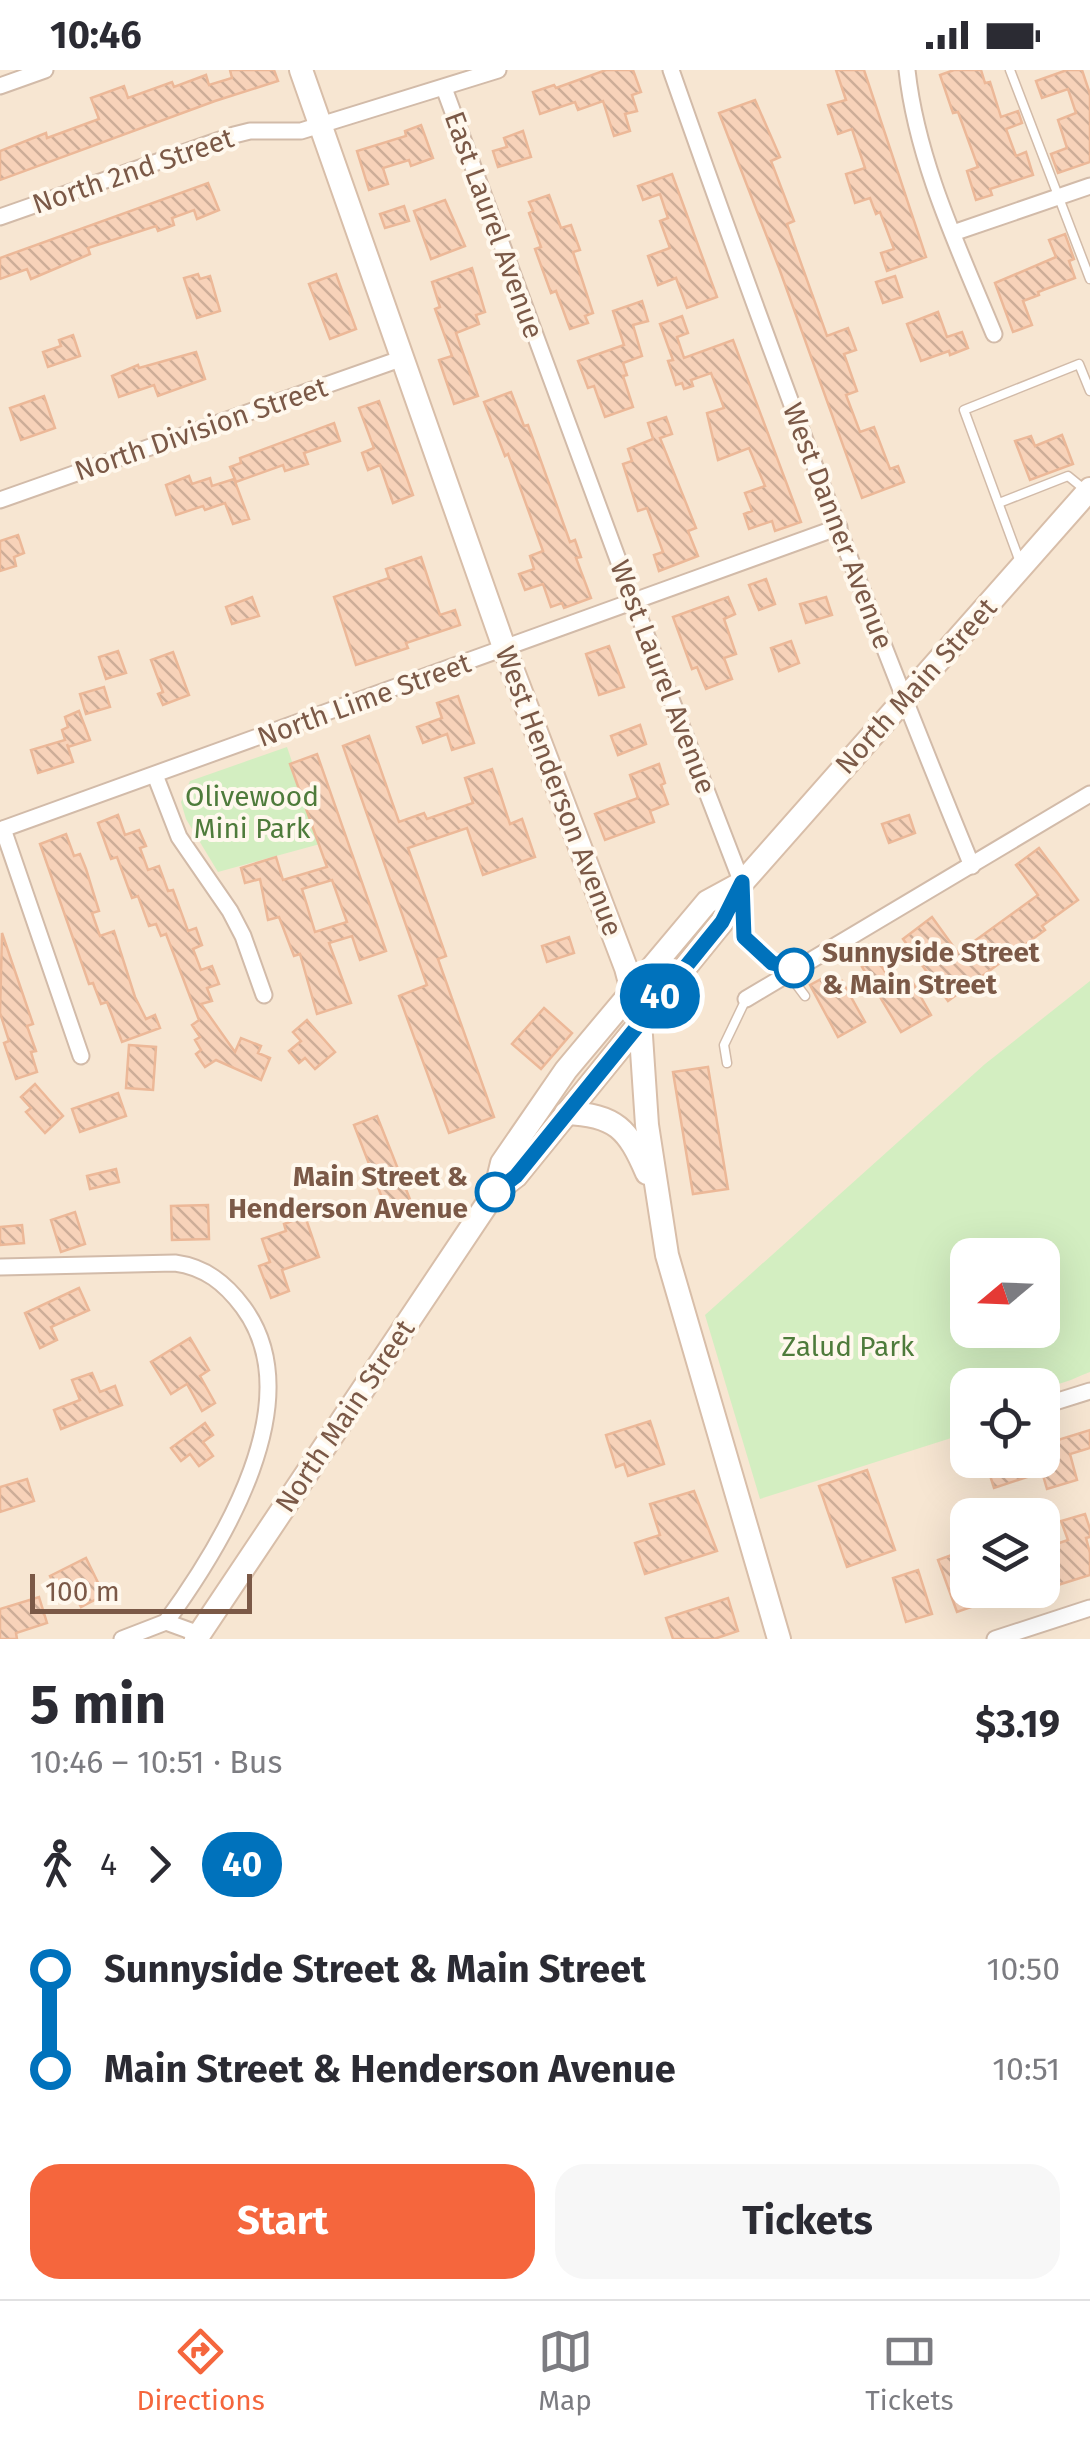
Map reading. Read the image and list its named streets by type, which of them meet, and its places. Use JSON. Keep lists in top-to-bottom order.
{
  "streets": {
    "main road": ["North Main Street", "West Henderson Avenue"],
    "street": [
      "North 2nd Street",
      "East Laurel Avenue",
      "North Division Street",
      "West Danner Avenue",
      "West Laurel Avenue",
      "North Lime Street"
    ]
  },
  "crossings": [
    ["North 2nd Street", "East Laurel Avenue"],
    ["North 2nd Street", "West Henderson Avenue"],
    ["East Laurel Avenue", "West Laurel Avenue"],
    ["North Division Street", "West Henderson Avenue"],
    ["West Danner Avenue", "North Main Street"],
    ["West Danner Avenue", "North Lime Street"],
    ["West Laurel Avenue", "North Main Street"],
    ["West Laurel Avenue", "North Lime Street"],
    ["North Main Street", "West Henderson Avenue"],
    ["North Lime Street", "West Henderson Avenue"]
  ],
  "parks": ["Olivewood Mini Park", "Zalud Park"],
  "places": ["Sunnyside Street & Main Street", "Main Street & Henderson Avenue"],
  "lines": ["bus line 40"],
  "scale_bar": "100 m",
  "north": "left",
  "page": {
    "status": "10:46",
    "on_map": "40",
    "scale": "100 m",
    "heading": ["5 min", "10:46 – 10:51 · Bus", "$3.19"],
    "legs": ["4", "40"],
    "list": [
      {
        "name": "Sunnyside Street & Main Street",
        "value": "10:50"
      },
      {
        "name": "Main Street & Henderson Avenue",
        "value": "10:51"
      }
    ],
    "buttons": ["Start", "Tickets"],
    "tabs": ["Directions", "Map", "Tickets"]
  }
}
